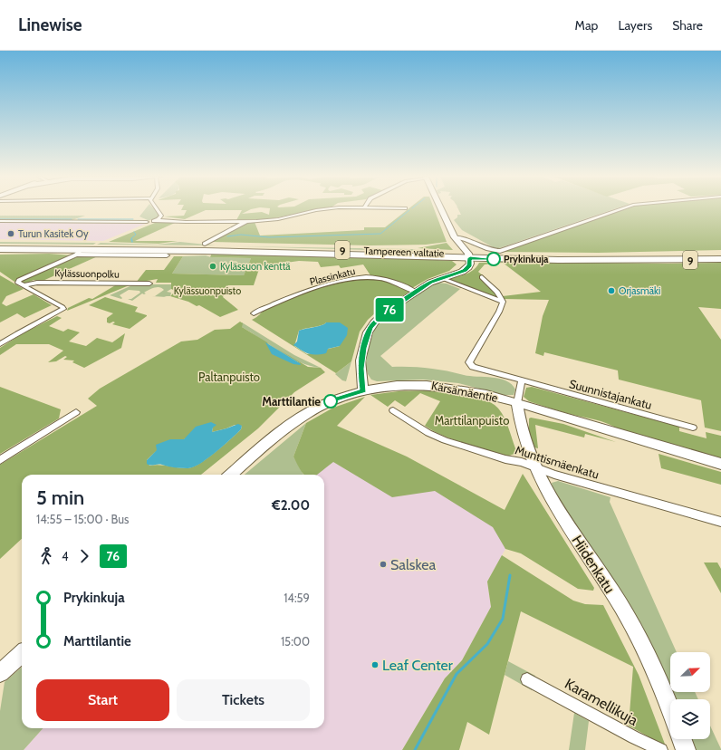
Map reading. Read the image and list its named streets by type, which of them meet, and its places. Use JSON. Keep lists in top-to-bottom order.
{
  "streets": {
    "highway": ["9", "Tampereen valtatie"],
    "street": [
      "Kylässuonpolku",
      "Plassinkatu",
      "Kärsämäentie",
      "Suunnistajankatu",
      "Munttismäenkatu",
      "Hiidenkatu",
      "Karamellikuja"
    ]
  },
  "crossings": [
    ["Kärsämäentie", "Hiidenkatu"],
    ["Munttismäenkatu", "Hiidenkatu"]
  ],
  "parks": ["Kylässuonpuisto", "Paltanpuisto", "Marttilanpuisto"],
  "places": [
    "Turun Kasitek Oy",
    "Prykinkuja",
    "Kylässuon kenttä",
    "Orjasmäki",
    "Marttilantie",
    "Salskea",
    "Leaf Center"
  ],
  "lines": ["bus line 76"],
  "north": "top right",
  "page": {
    "header": "Linewise",
    "nav": ["Map", "Layers", "Share"],
    "on_map": "76",
    "heading": ["5 min", "14:55 – 15:00 · Bus", "€2.00"],
    "legs": ["4", "76"],
    "list": [
      {
        "name": "Prykinkuja",
        "value": "14:59"
      },
      {
        "name": "Marttilantie",
        "value": "15:00"
      }
    ],
    "buttons": ["Start", "Tickets"]
  }
}
